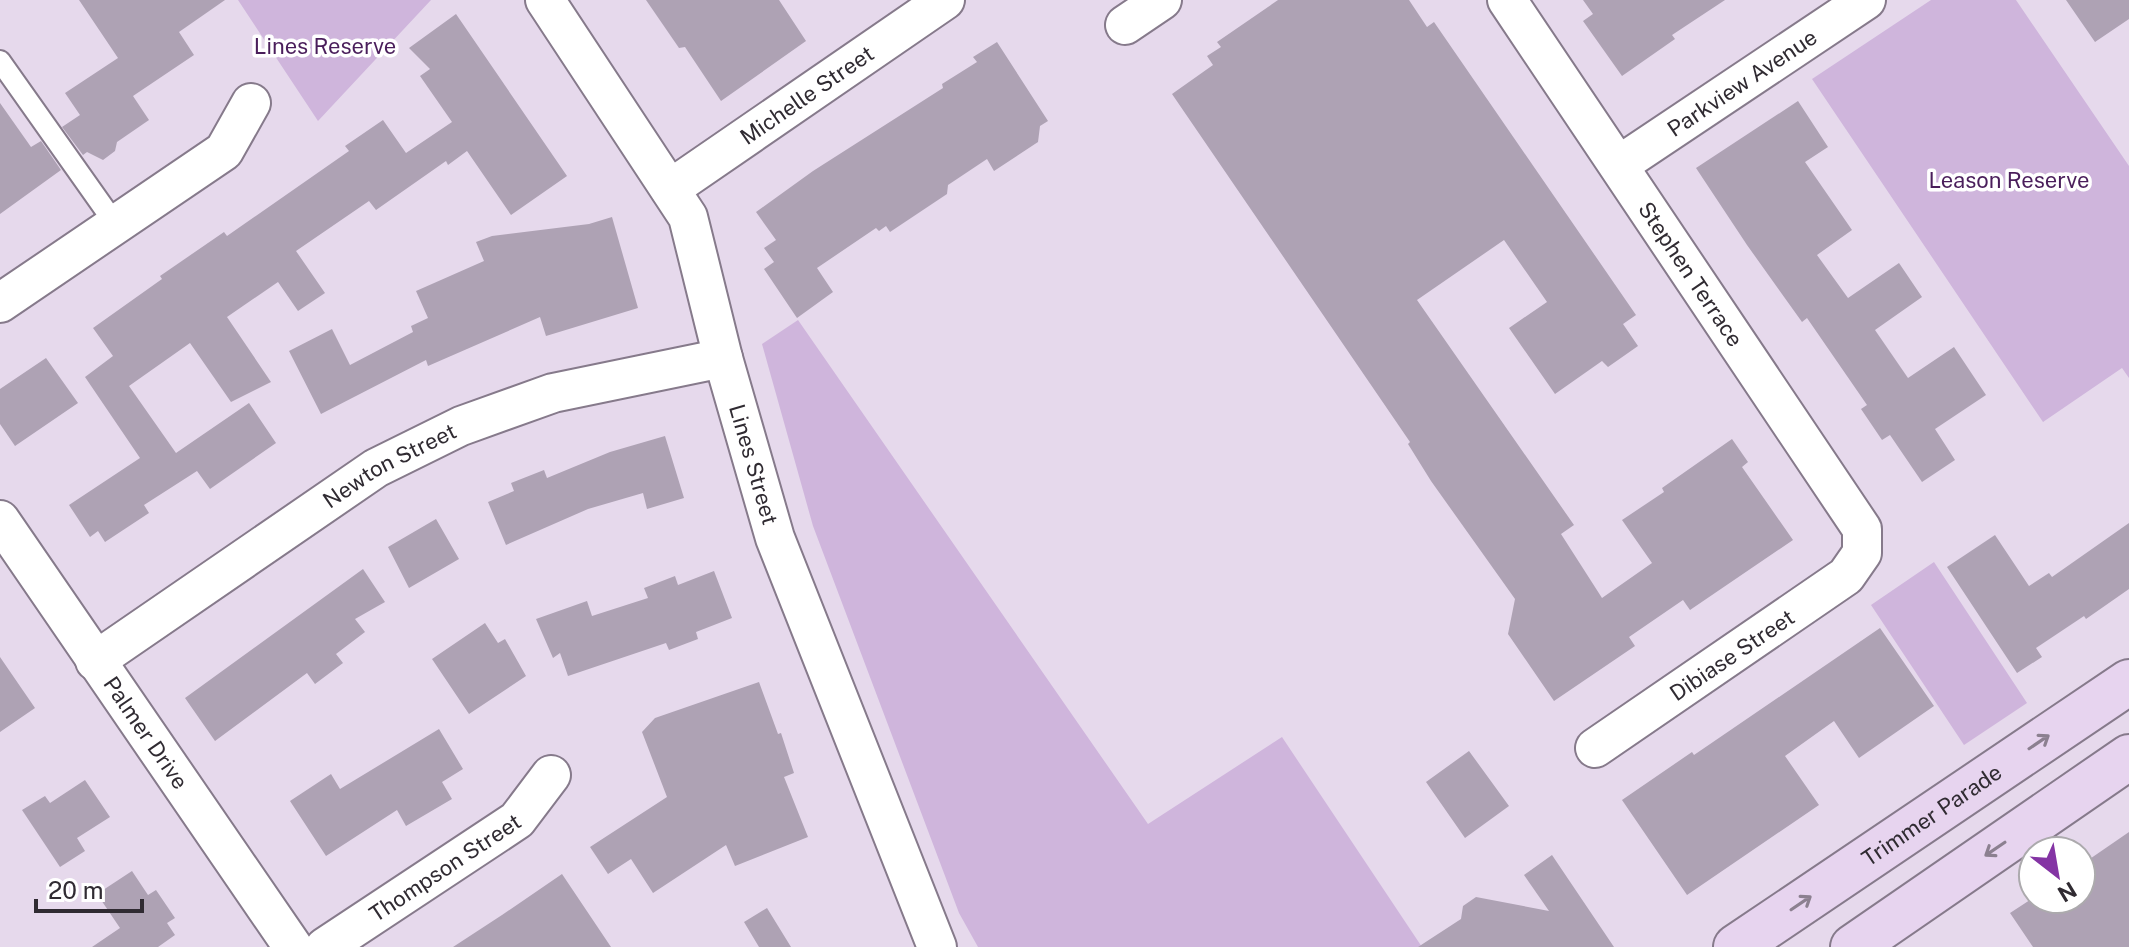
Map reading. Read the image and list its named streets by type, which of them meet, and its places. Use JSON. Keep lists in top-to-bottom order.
{
  "streets": {
    "main road": ["Trimmer Parade"],
    "street": [
      "Parkview Avenue",
      "Michelle Street",
      "Stephen Terrace",
      "Lines Street",
      "Newton Street",
      "Dibiase Street",
      "Palmer Drive",
      "Thompson Street"
    ]
  },
  "crossings": [
    ["Parkview Avenue", "Stephen Terrace"],
    ["Michelle Street", "Lines Street"],
    ["Stephen Terrace", "Dibiase Street"],
    ["Lines Street", "Newton Street"],
    ["Newton Street", "Palmer Drive"]
  ],
  "parks": ["Lines Reserve", "Leason Reserve"],
  "scale_bar": "20 m",
  "north": "bottom right"
}
